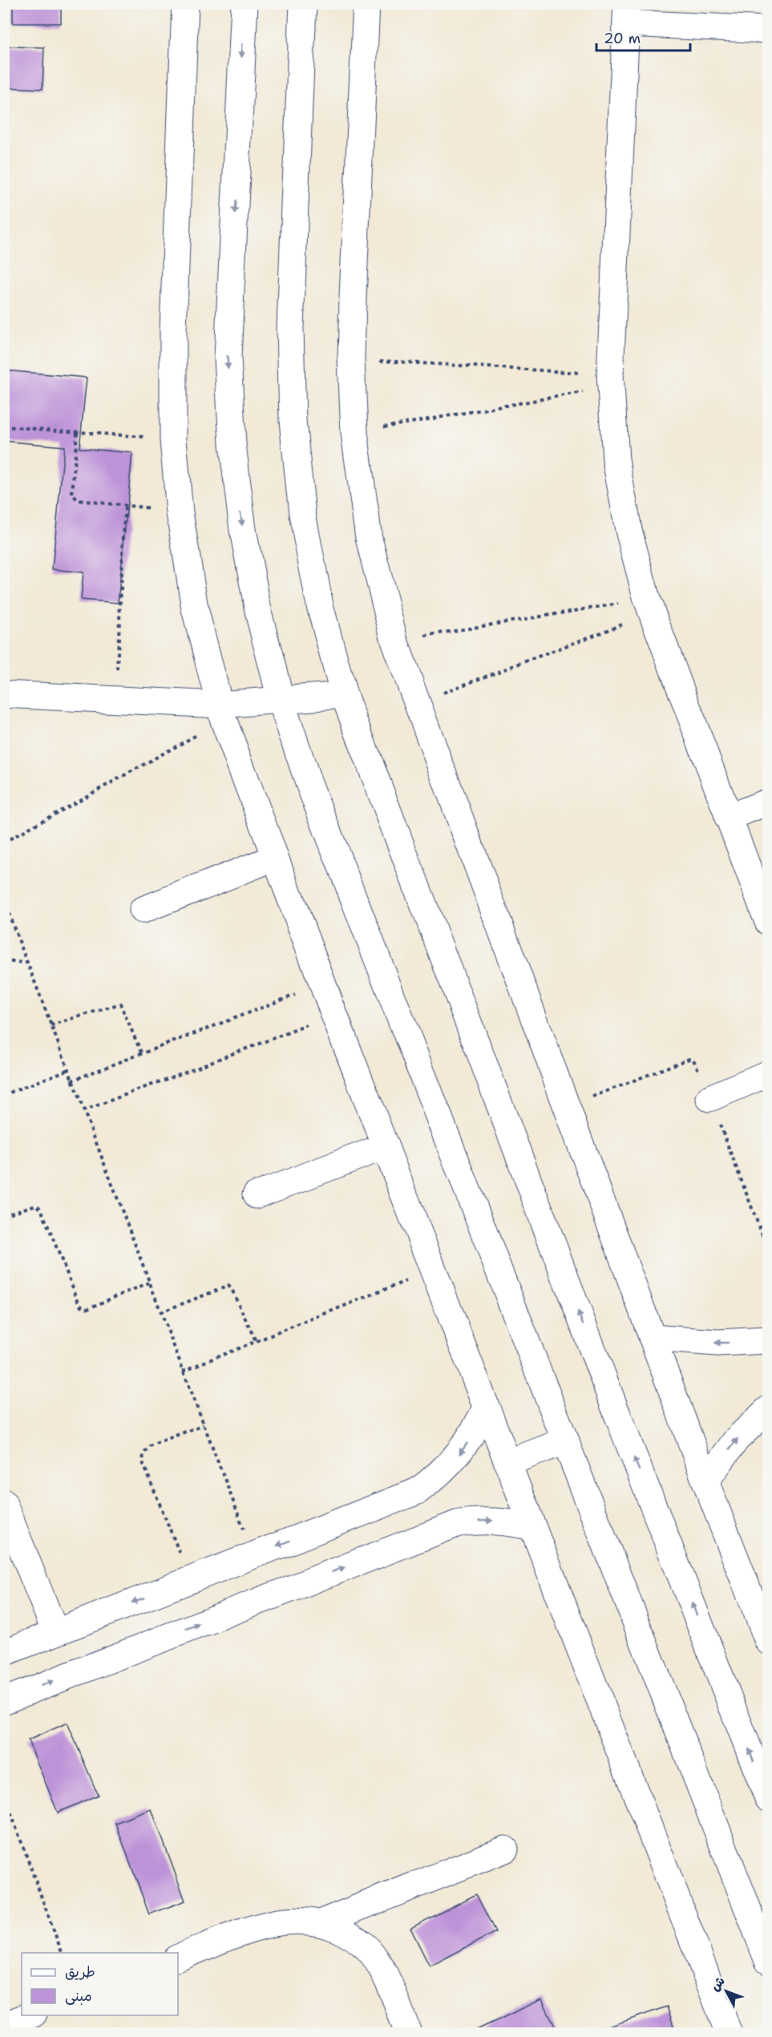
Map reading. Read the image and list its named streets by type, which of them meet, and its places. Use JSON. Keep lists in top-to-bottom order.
{
  "legend": ["طريق", "مبنى"],
  "scale_bar": "20 m",
  "north": "top left"
}
